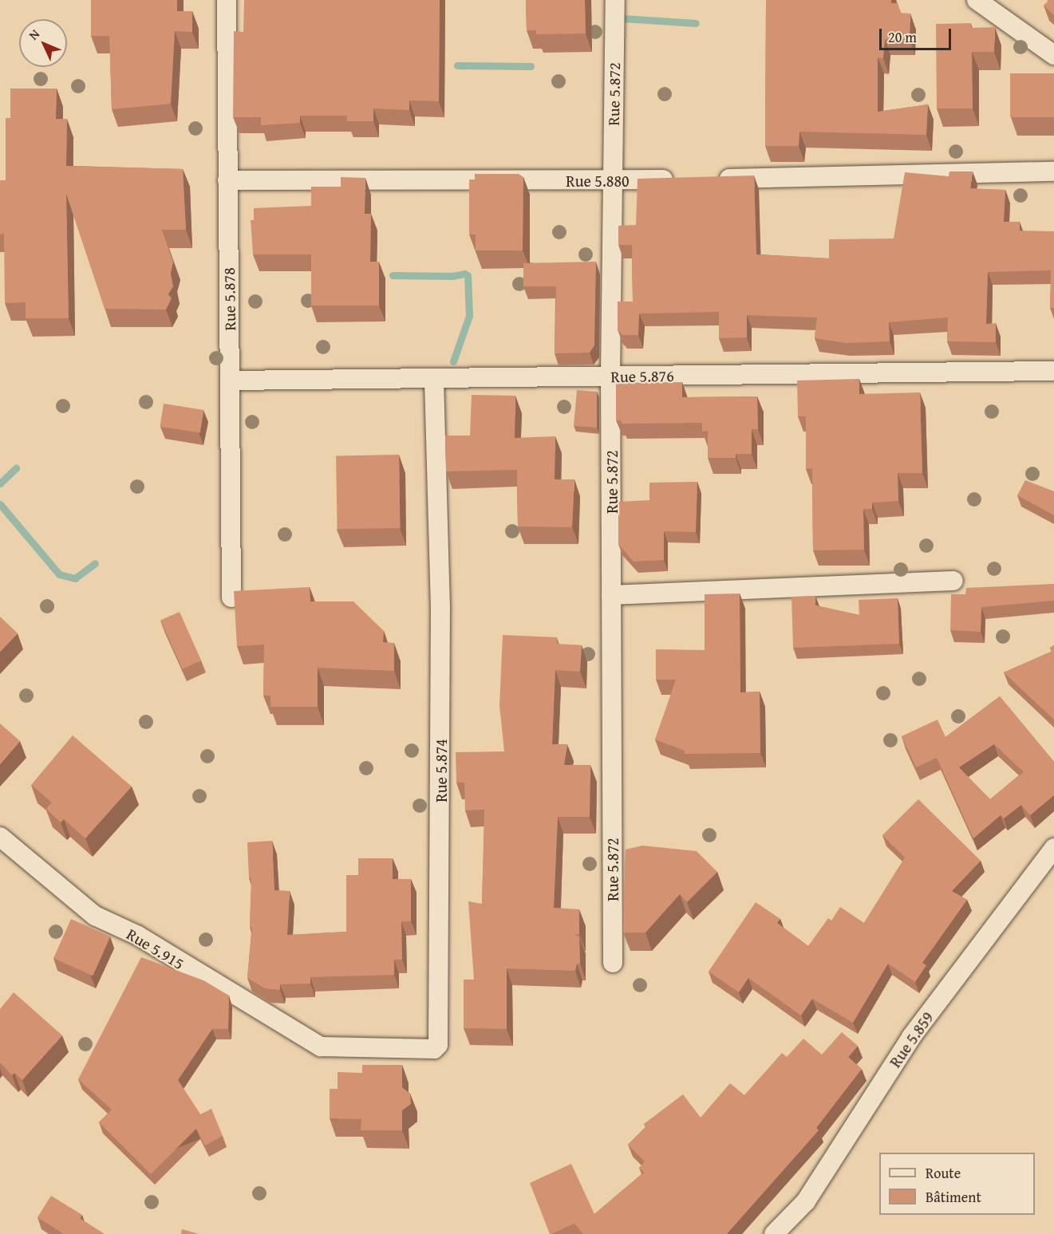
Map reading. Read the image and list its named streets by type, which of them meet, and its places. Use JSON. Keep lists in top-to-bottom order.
{
  "streets": {
    "street": [
      "Rue 5.872",
      "Rue 5.880",
      "Rue 5.878",
      "Rue 5.876",
      "Rue 5.874",
      "Rue 5.915",
      "Rue 5.859"
    ]
  },
  "crossings": [
    ["Rue 5.872", "Rue 5.880"],
    ["Rue 5.872", "Rue 5.876"],
    ["Rue 5.880", "Rue 5.878"],
    ["Rue 5.878", "Rue 5.876"],
    ["Rue 5.876", "Rue 5.874"],
    ["Rue 5.874", "Rue 5.915"]
  ],
  "legend": ["Route", "Bâtiment"],
  "scale_bar": "20 m",
  "north": "top left"
}
